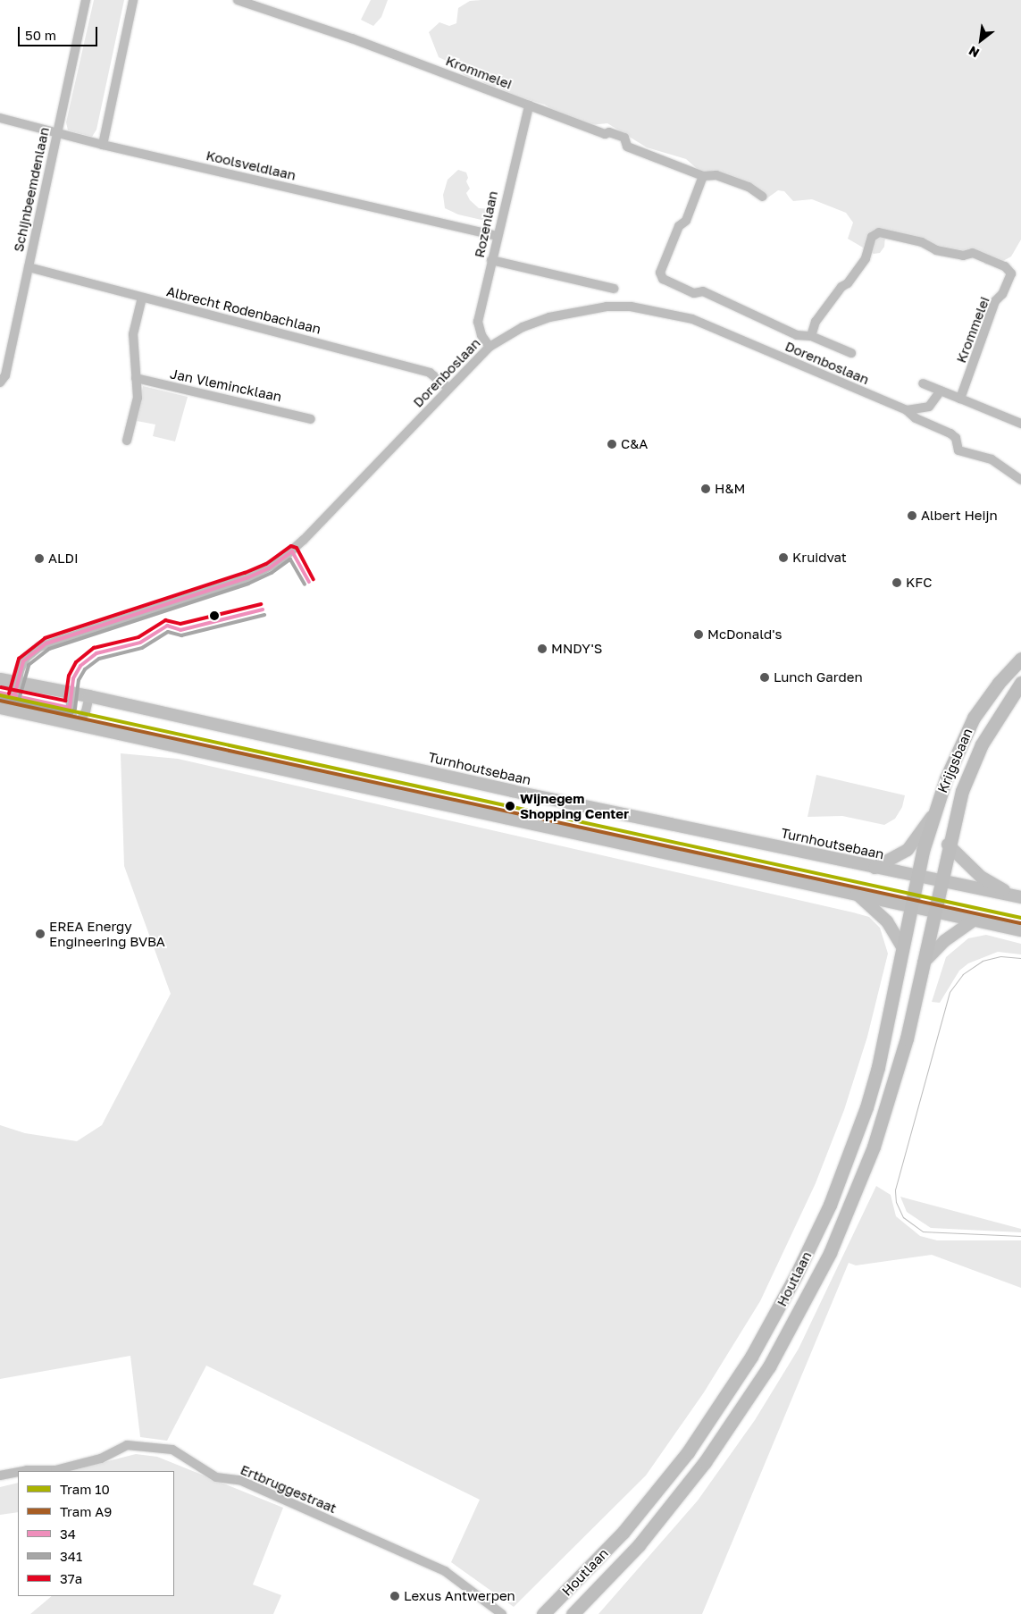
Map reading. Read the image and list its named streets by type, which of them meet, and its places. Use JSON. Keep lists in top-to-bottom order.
{
  "streets": {
    "main road": ["Krijgsbaan", "Turnhoutsebaan", "Houtlaan"],
    "street": [
      "Krommelei",
      "Koolsveldlaan",
      "Schijnbeemdenlaan",
      "Rozenlaan",
      "Albrecht Rodenbachlaan",
      "Dorenboslaan",
      "Jan Vlemincklaan",
      "Ertbruggestraat"
    ]
  },
  "crossings": [
    ["Krommelei", "Rozenlaan"],
    ["Koolsveldlaan", "Schijnbeemdenlaan"],
    ["Koolsveldlaan", "Rozenlaan"],
    ["Schijnbeemdenlaan", "Albrecht Rodenbachlaan"],
    ["Rozenlaan", "Dorenboslaan"],
    ["Albrecht Rodenbachlaan", "Dorenboslaan"],
    ["Dorenboslaan", "Turnhoutsebaan"],
    ["Krijgsbaan", "Turnhoutsebaan"],
    ["Krijgsbaan", "Houtlaan"],
    ["Turnhoutsebaan", "Houtlaan"]
  ],
  "places": [
    "C&A",
    "H&M",
    "Albert Heijn",
    "Kruidvat",
    "ALDI",
    "KFC",
    "McDonald's",
    "MNDY'S",
    "Lunch Garden",
    "Wijnegem Shopping Center",
    "EREA Energy Engineering BVBA",
    "Lexus Antwerpen"
  ],
  "lines": [
    "transit line 37a",
    "transit line 34",
    "transit line 341",
    "tram line 10",
    "tram line A9"
  ],
  "legend": [
    "Tram 10",
    "Tram A9",
    "34",
    "341",
    "37a"
  ],
  "scale_bar": "50 m",
  "north": "bottom left"
}
